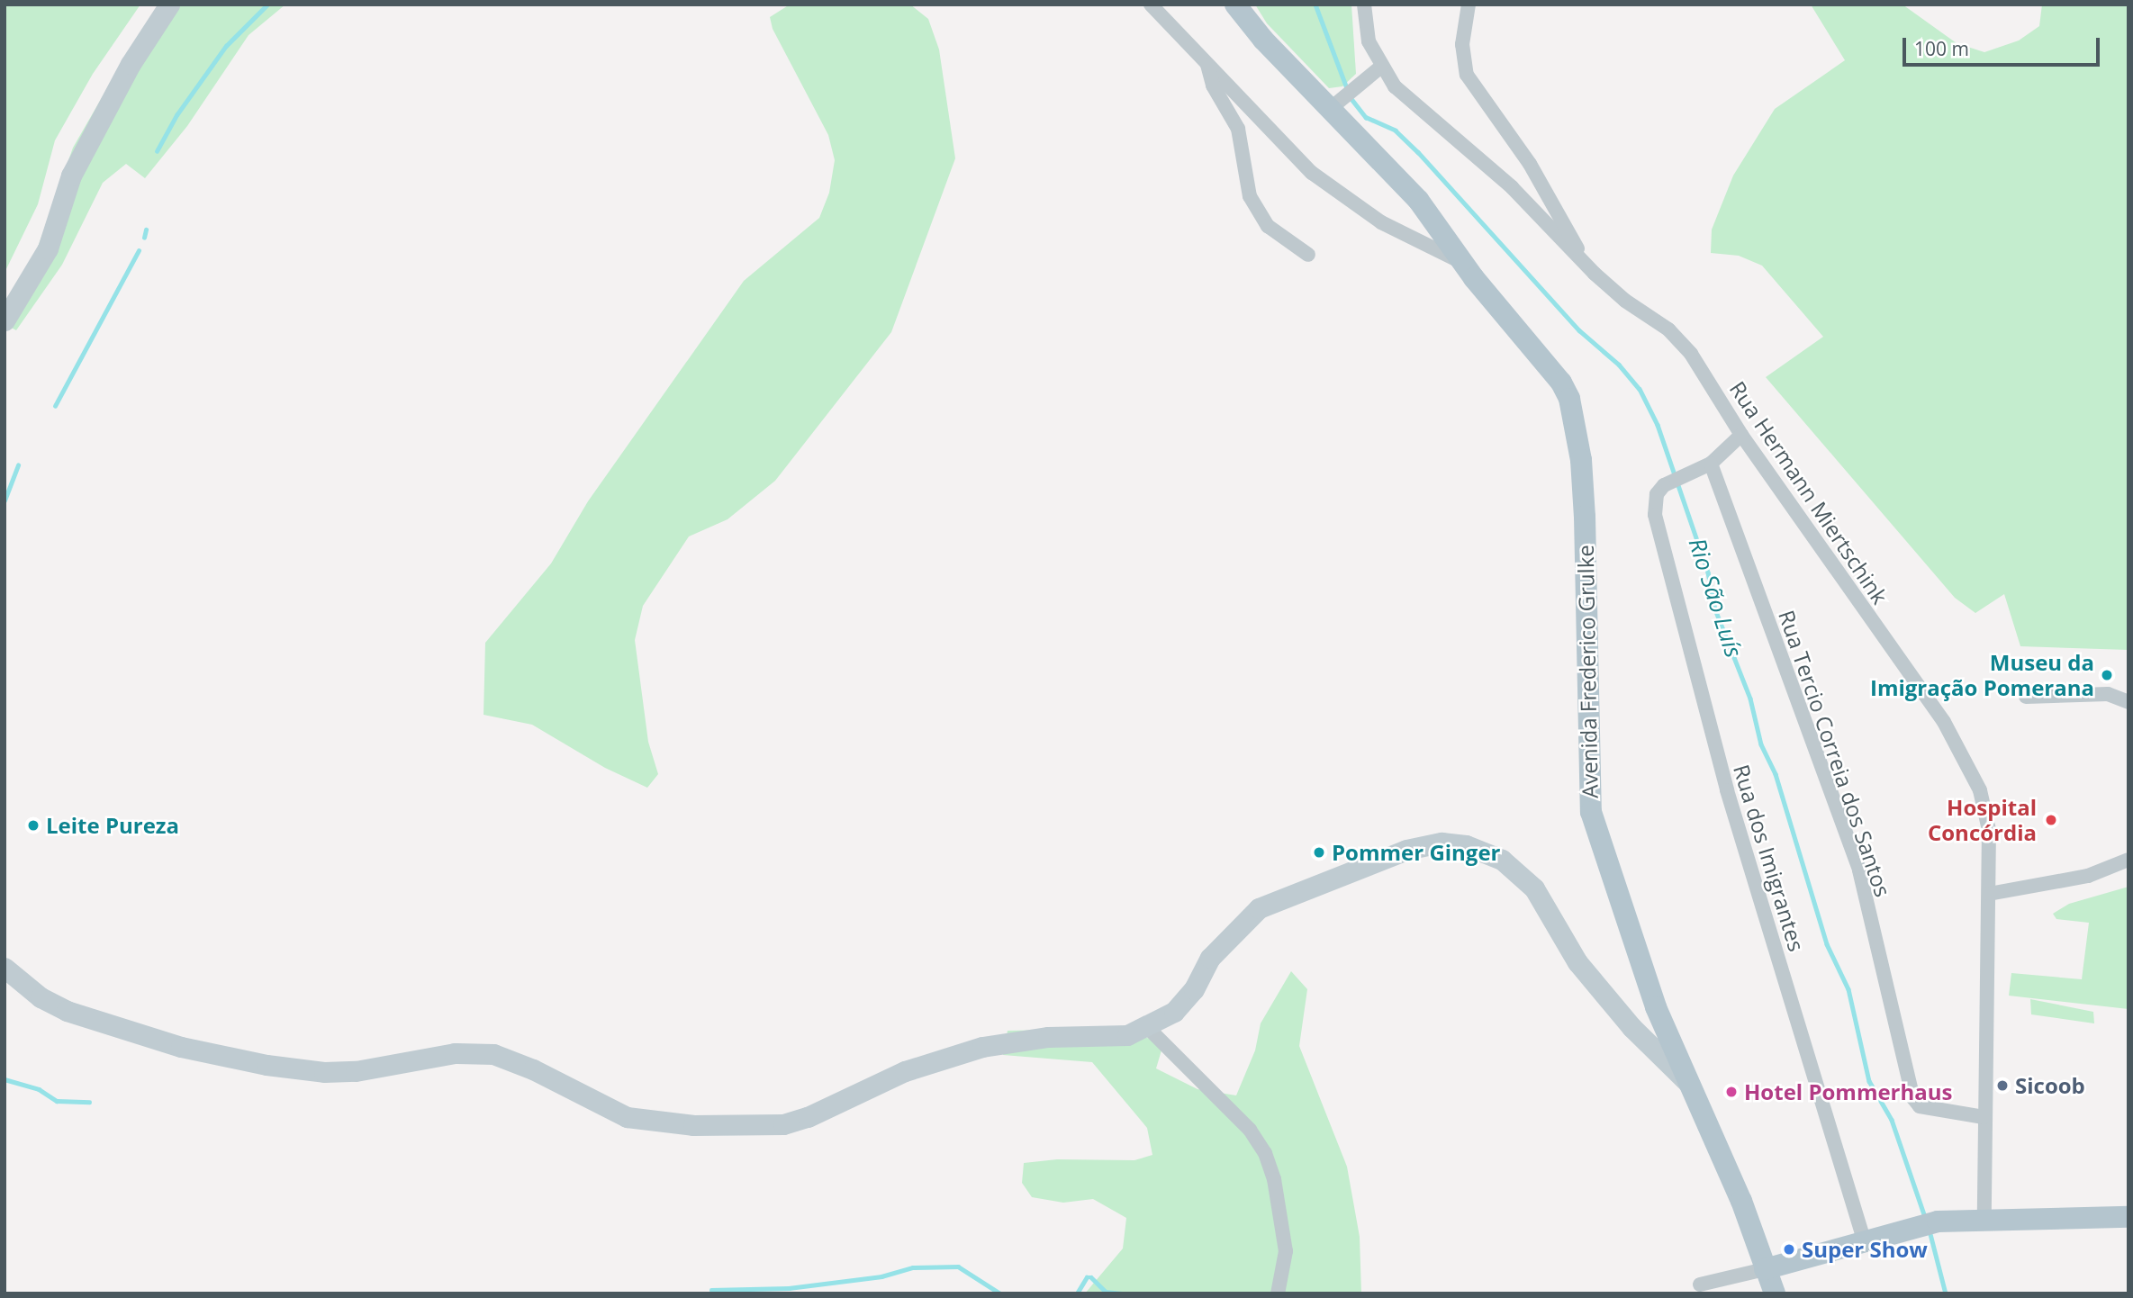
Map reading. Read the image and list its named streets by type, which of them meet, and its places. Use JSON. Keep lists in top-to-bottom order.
{
  "streets": {
    "main road": ["Avenida Frederico Grulke"],
    "street": ["Rua Hermann Miertschink", "Rua Tercio Correia dos Santos", "Rua dos Imigrantes"]
  },
  "crossings": [
    ["Rua Hermann Miertschink", "Rua Tercio Correia dos Santos"],
    ["Rua Tercio Correia dos Santos", "Rua dos Imigrantes"]
  ],
  "water": ["Rio São Luís"],
  "places": [
    "Museu da Imigração Pomerana",
    "Hospital Concórdia",
    "Leite Pureza",
    "Pommer Ginger",
    "Sicoob",
    "Hotel Pommerhaus",
    "Super Show"
  ],
  "scale_bar": "100 m"
}
